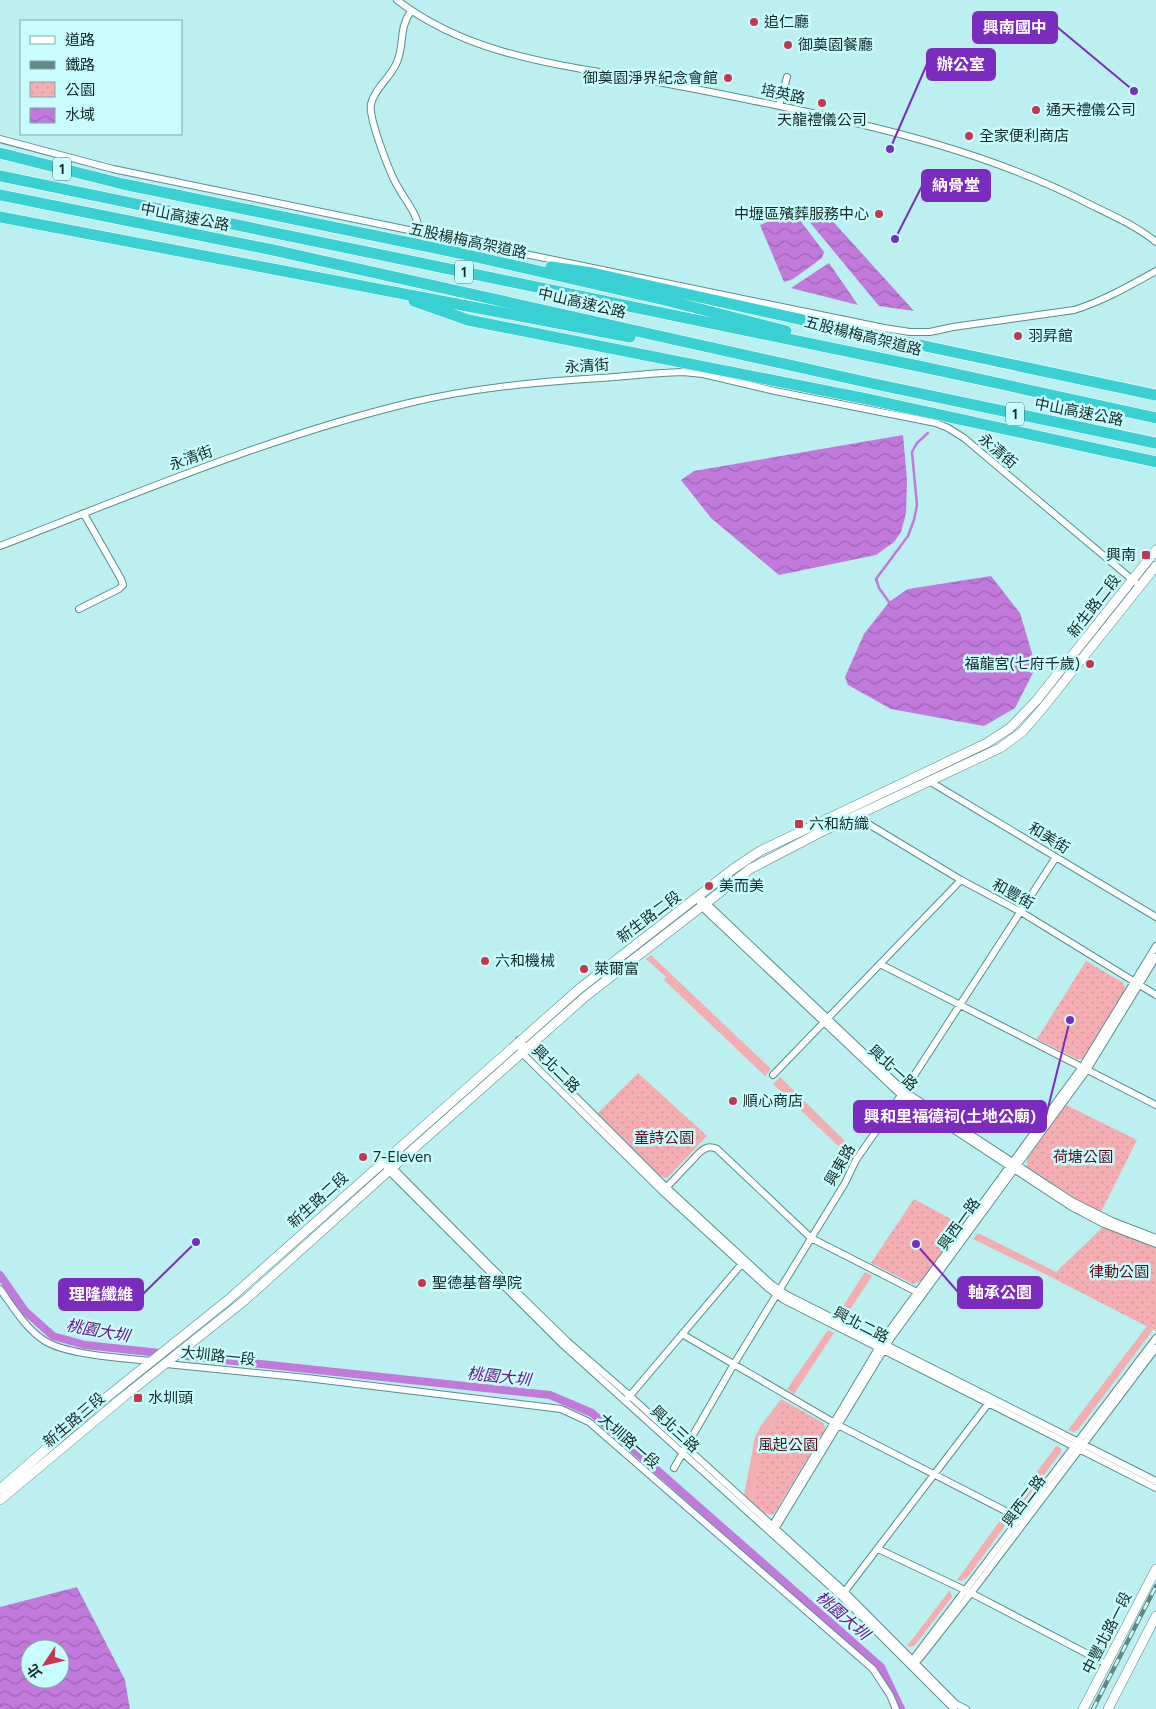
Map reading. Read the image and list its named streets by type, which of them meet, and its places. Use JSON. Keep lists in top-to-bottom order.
{
  "streets": {
    "highway": ["1", "中山高速公路", "五股楊梅高架道路"],
    "main road": ["新生路二段", "新生路三段", "中豐北路一段"],
    "street": [
      "培英路",
      "永清街",
      "和美街",
      "和豐街",
      "興北二路",
      "興東路",
      "大圳路一段",
      "興西二路"
    ]
  },
  "crossings": [
    ["1", "中山高速公路"],
    ["中山高速公路", "五股楊梅高架道路"],
    ["永清街", "新生路二段"],
    ["新生路二段", "和美街"],
    ["新生路二段", "和豐街"],
    ["新生路二段", "興北二路"],
    ["新生路二段", "大圳路一段"],
    ["新生路二段", "新生路三段"],
    ["和美街", "興東路"],
    ["和豐街", "興東路"],
    ["興北二路", "興東路"],
    ["興北二路", "興西二路"],
    ["大圳路一段", "新生路三段"]
  ],
  "water": ["桃園大圳"],
  "parks": [
    "童詩公園",
    "荷塘公園",
    "律動公園",
    "風起公園"
  ],
  "places": {
    "other": [
      "追仁廳",
      "御奠園餐廳",
      "御奠園淨界紀念會館",
      "興南國中",
      "天龍禮儀公司",
      "通天禮儀公司",
      "全家便利商店",
      "辦公室",
      "中壢區殯葬服務中心",
      "納骨堂",
      "羽昇館",
      "福龍宮(七府千歲)",
      "美而美",
      "六和機械",
      "萊爾富",
      "興和里福德祠(土地公廟)",
      "順心商店",
      "7-Eleven",
      "理隆纖維",
      "軸承公園",
      "聖德基督學院"
    ],
    "transit": ["興南", "六和紡織", "水圳頭"]
  },
  "legend": [
    "道路",
    "鐵路",
    "公園",
    "水域"
  ],
  "north": "bottom left"
}
